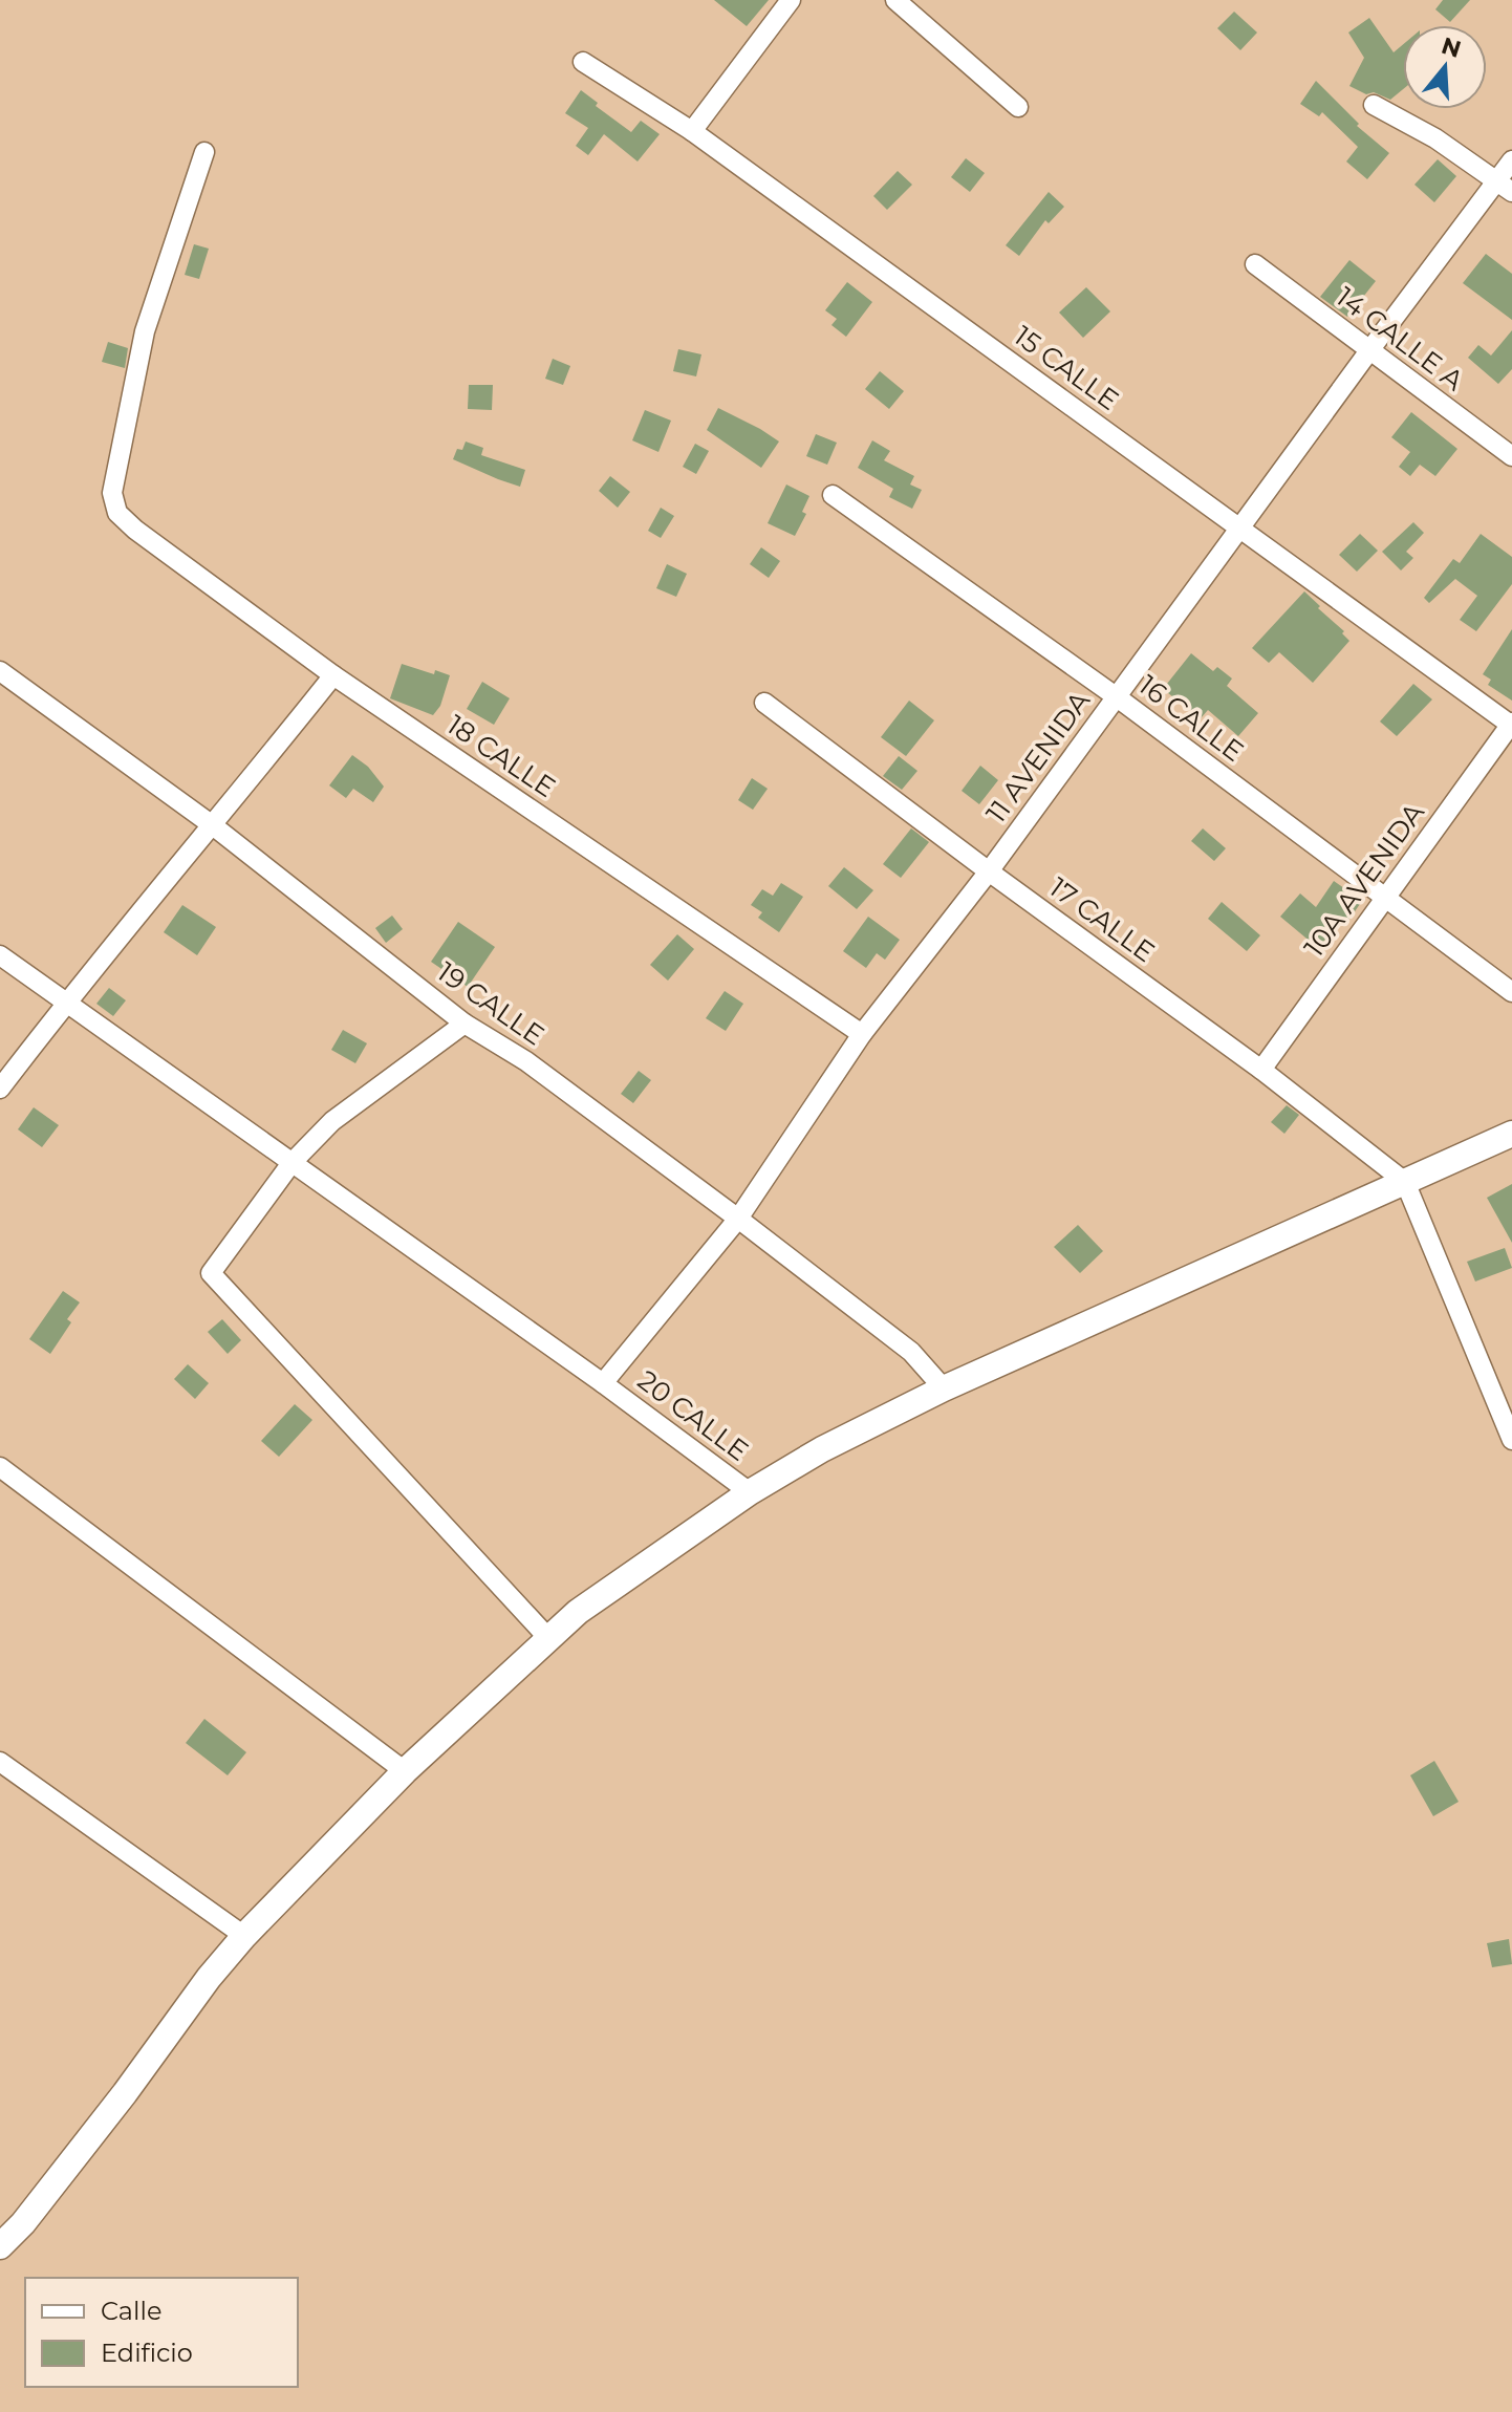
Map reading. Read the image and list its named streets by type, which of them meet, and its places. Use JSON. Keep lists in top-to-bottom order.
{
  "streets": {
    "street": [
      "14 CALLE A",
      "15 CALLE",
      "16 CALLE",
      "18 CALLE",
      "11 AVENIDA",
      "10A AVENIDA",
      "17 CALLE",
      "19 CALLE",
      "20 CALLE"
    ]
  },
  "crossings": [
    ["14 CALLE A", "11 AVENIDA"],
    ["15 CALLE", "11 AVENIDA"],
    ["15 CALLE", "10A AVENIDA"],
    ["16 CALLE", "11 AVENIDA"],
    ["16 CALLE", "10A AVENIDA"],
    ["18 CALLE", "11 AVENIDA"],
    ["11 AVENIDA", "17 CALLE"],
    ["11 AVENIDA", "19 CALLE"],
    ["11 AVENIDA", "20 CALLE"],
    ["10A AVENIDA", "17 CALLE"]
  ],
  "legend": ["Calle", "Edificio"],
  "north": "top"
}
